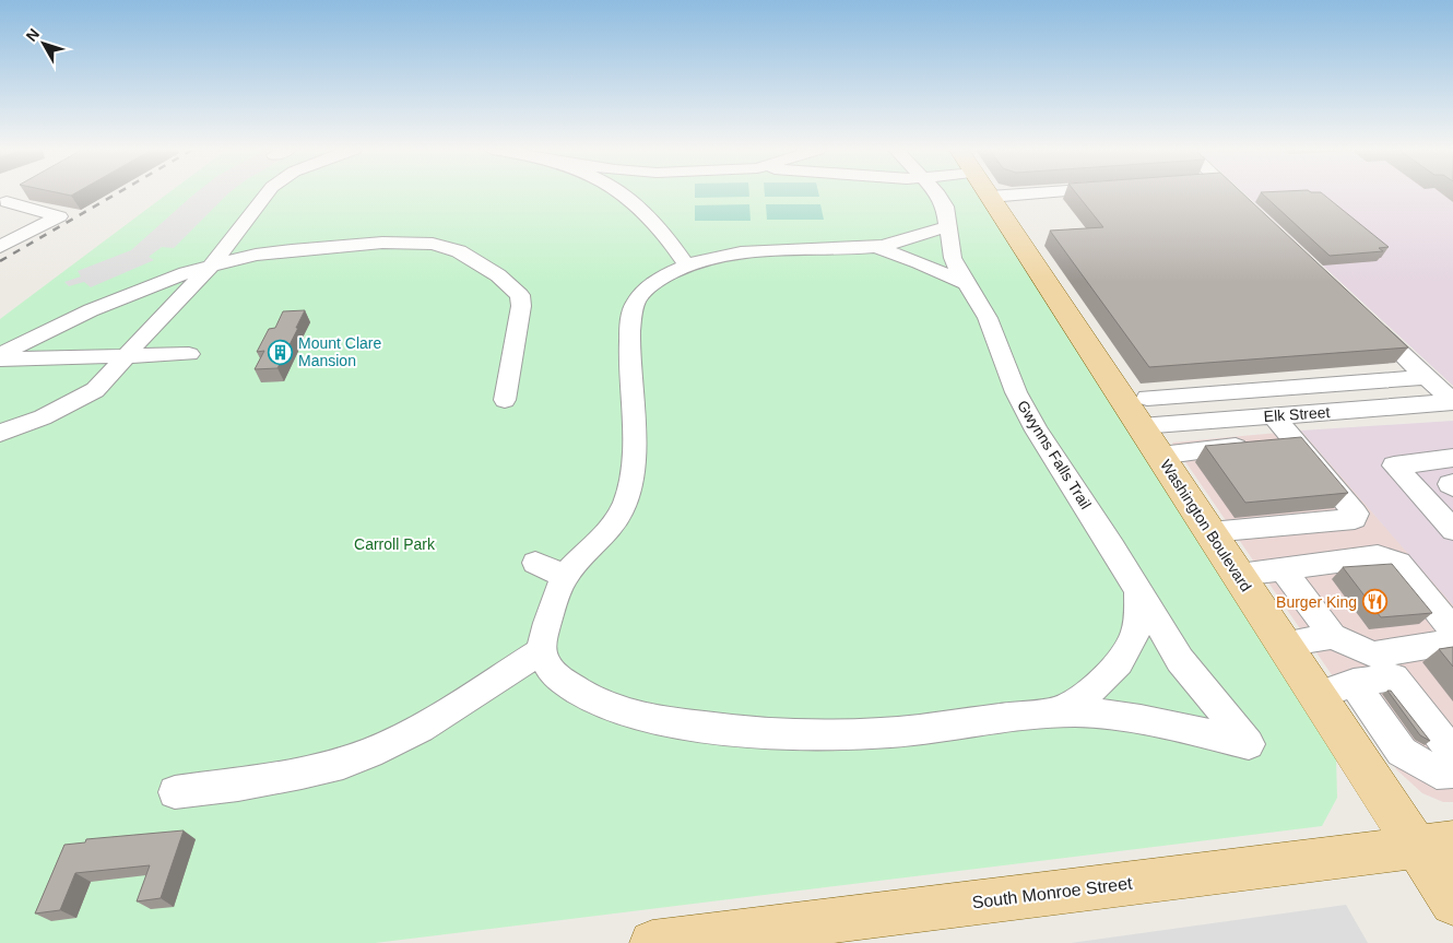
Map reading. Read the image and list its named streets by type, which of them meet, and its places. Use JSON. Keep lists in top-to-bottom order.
{
  "streets": {
    "main road": ["Washington Boulevard", "South Monroe Street"],
    "street": ["Elk Street", "Gwynns Falls Trail"]
  },
  "crossings": [
    ["Elk Street", "Washington Boulevard"],
    ["Washington Boulevard", "South Monroe Street"]
  ],
  "parks": ["Carroll Park"],
  "places": {
    "building": ["Mount Clare Mansion"],
    "restaurant": ["Burger King"]
  },
  "north": "top left"
}
